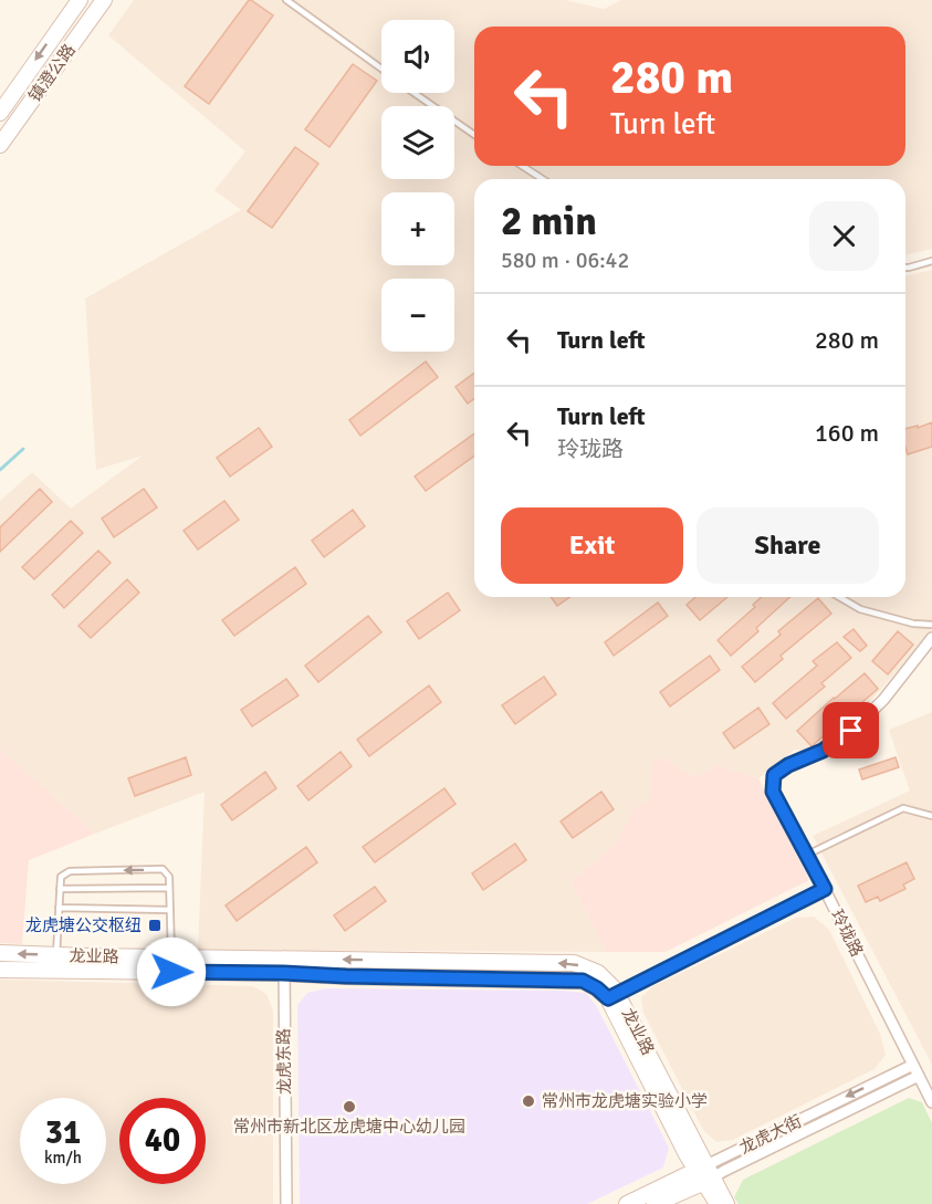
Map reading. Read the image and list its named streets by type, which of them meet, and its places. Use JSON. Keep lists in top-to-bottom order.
{
  "streets": {
    "street": [
      "镇澄公路",
      "玲珑路",
      "龙业路",
      "龙虎东路",
      "龙虎大街"
    ]
  },
  "crossings": [
    ["玲珑路", "龙虎大街"],
    ["龙业路", "龙虎东路"],
    ["龙业路", "龙虎大街"]
  ],
  "places": {
    "transit": ["龙虎塘公交枢纽"],
    "other": ["常州市龙虎塘实验小学", "常州市新北区龙虎塘中心幼儿园"]
  },
  "page": {
    "map_buttons": ["+", "−"],
    "turn": ["280 m", "Turn left"],
    "heading": ["2 min", "580 m · 06:42"],
    "list": [
      {
        "name": "Turn left",
        "value": "280 m"
      },
      {
        "name": "Turn left",
        "note": "玲珑路",
        "value": "160 m"
      }
    ],
    "buttons": ["Exit", "Share"],
    "speed": "31 km/h",
    "limit": "40"
  }
}
